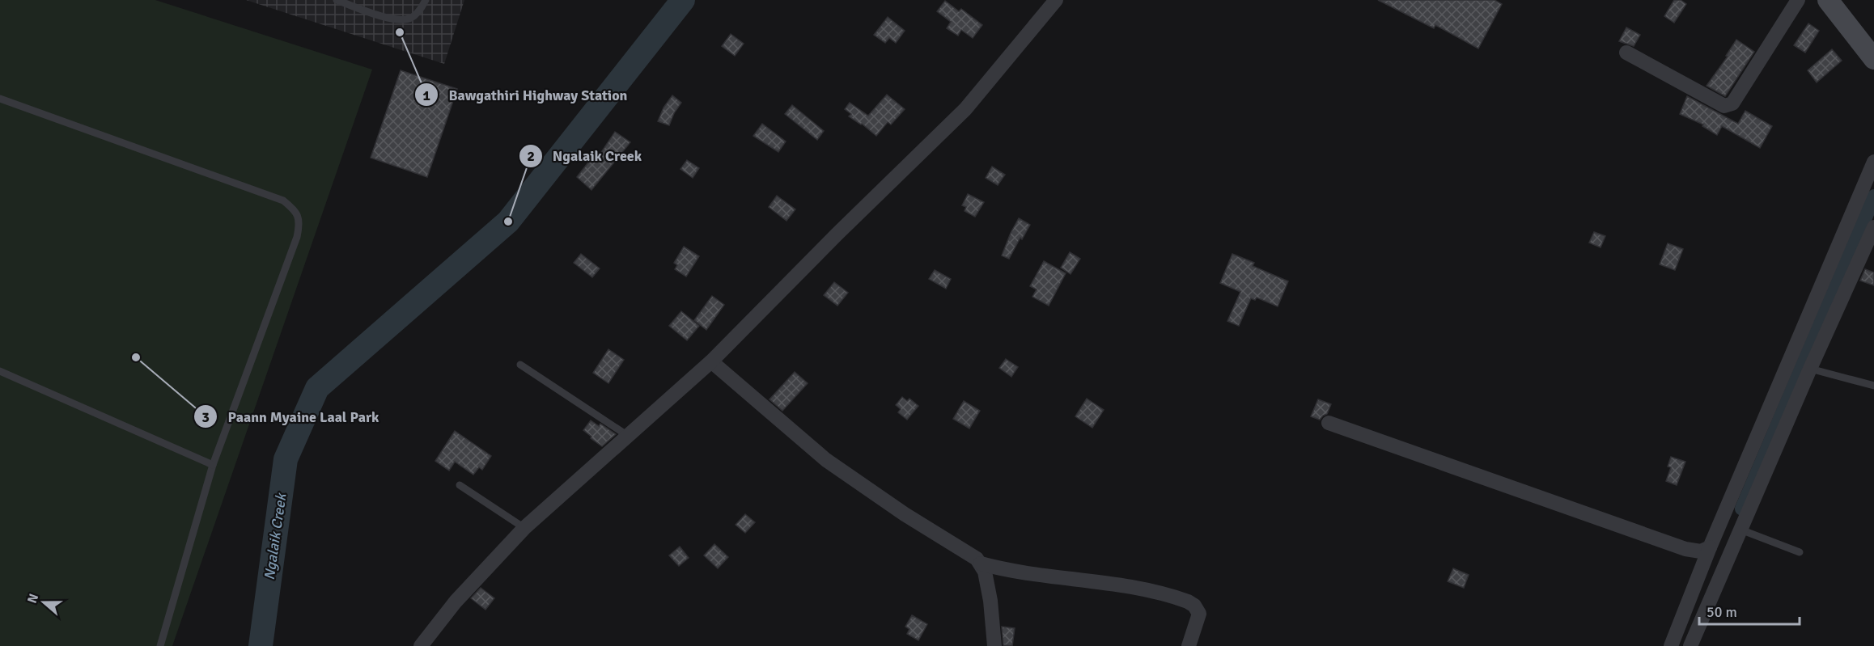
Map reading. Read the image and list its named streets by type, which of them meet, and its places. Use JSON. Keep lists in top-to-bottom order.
{
  "water": ["Ngalaik Creek"],
  "places": ["Bawgathiri Highway Station", "Ngalaik Creek", "Paann Myaine Laal Park"],
  "scale_bar": "50 m",
  "north": "left"
}
